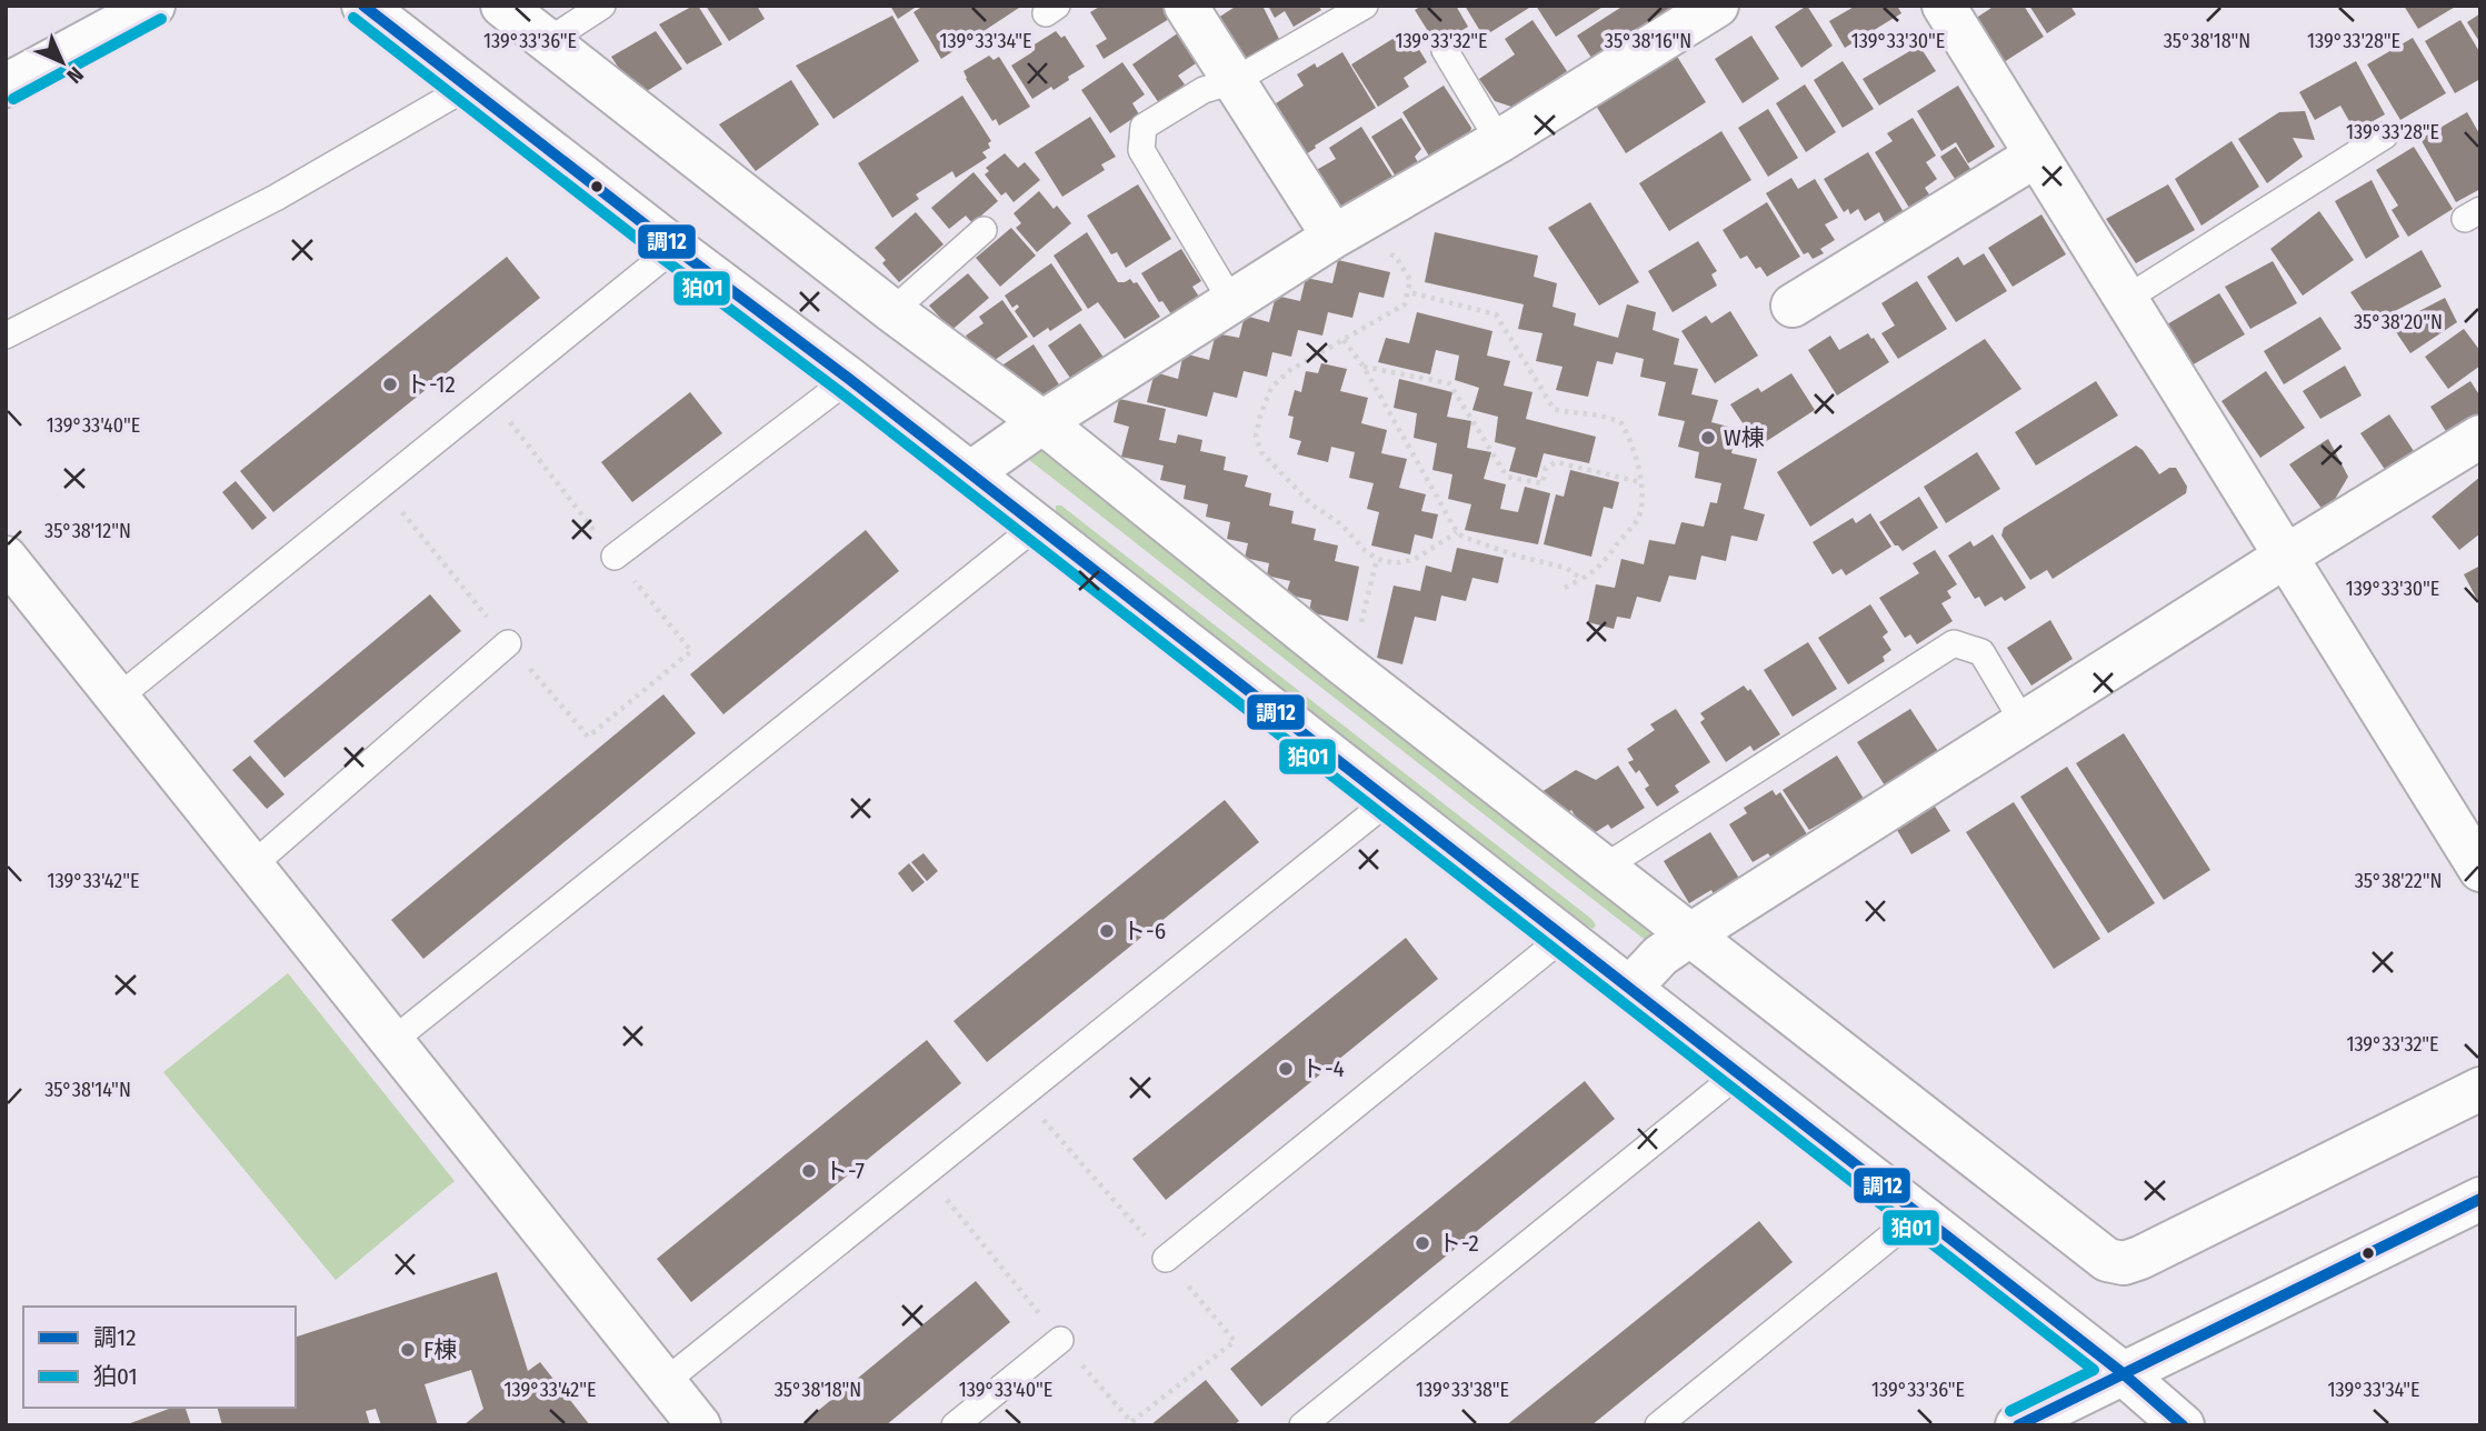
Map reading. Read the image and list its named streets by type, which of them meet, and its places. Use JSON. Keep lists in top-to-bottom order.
{
  "places": [
    "ト-12",
    "W棟",
    "ト-6",
    "ト-4",
    "ト-7",
    "ト-2",
    "F棟"
  ],
  "lines": ["transit line 調12", "transit line 狛01"],
  "legend": ["調12", "狛01"],
  "north": "bottom right",
  "coordinates": [
    "139°33'36\"E",
    "139°33'34\"E",
    "139°33'32\"E",
    "139°33'30\"E",
    "35°38'18\"N",
    "35°38'16\"N",
    "139°33'28\"E",
    "35°38'20\"N",
    "139°33'40\"E",
    "35°38'12\"N",
    "35°38'22\"N",
    "139°33'42\"E",
    "35°38'14\"N",
    "139°33'38\"E"
  ]
}
